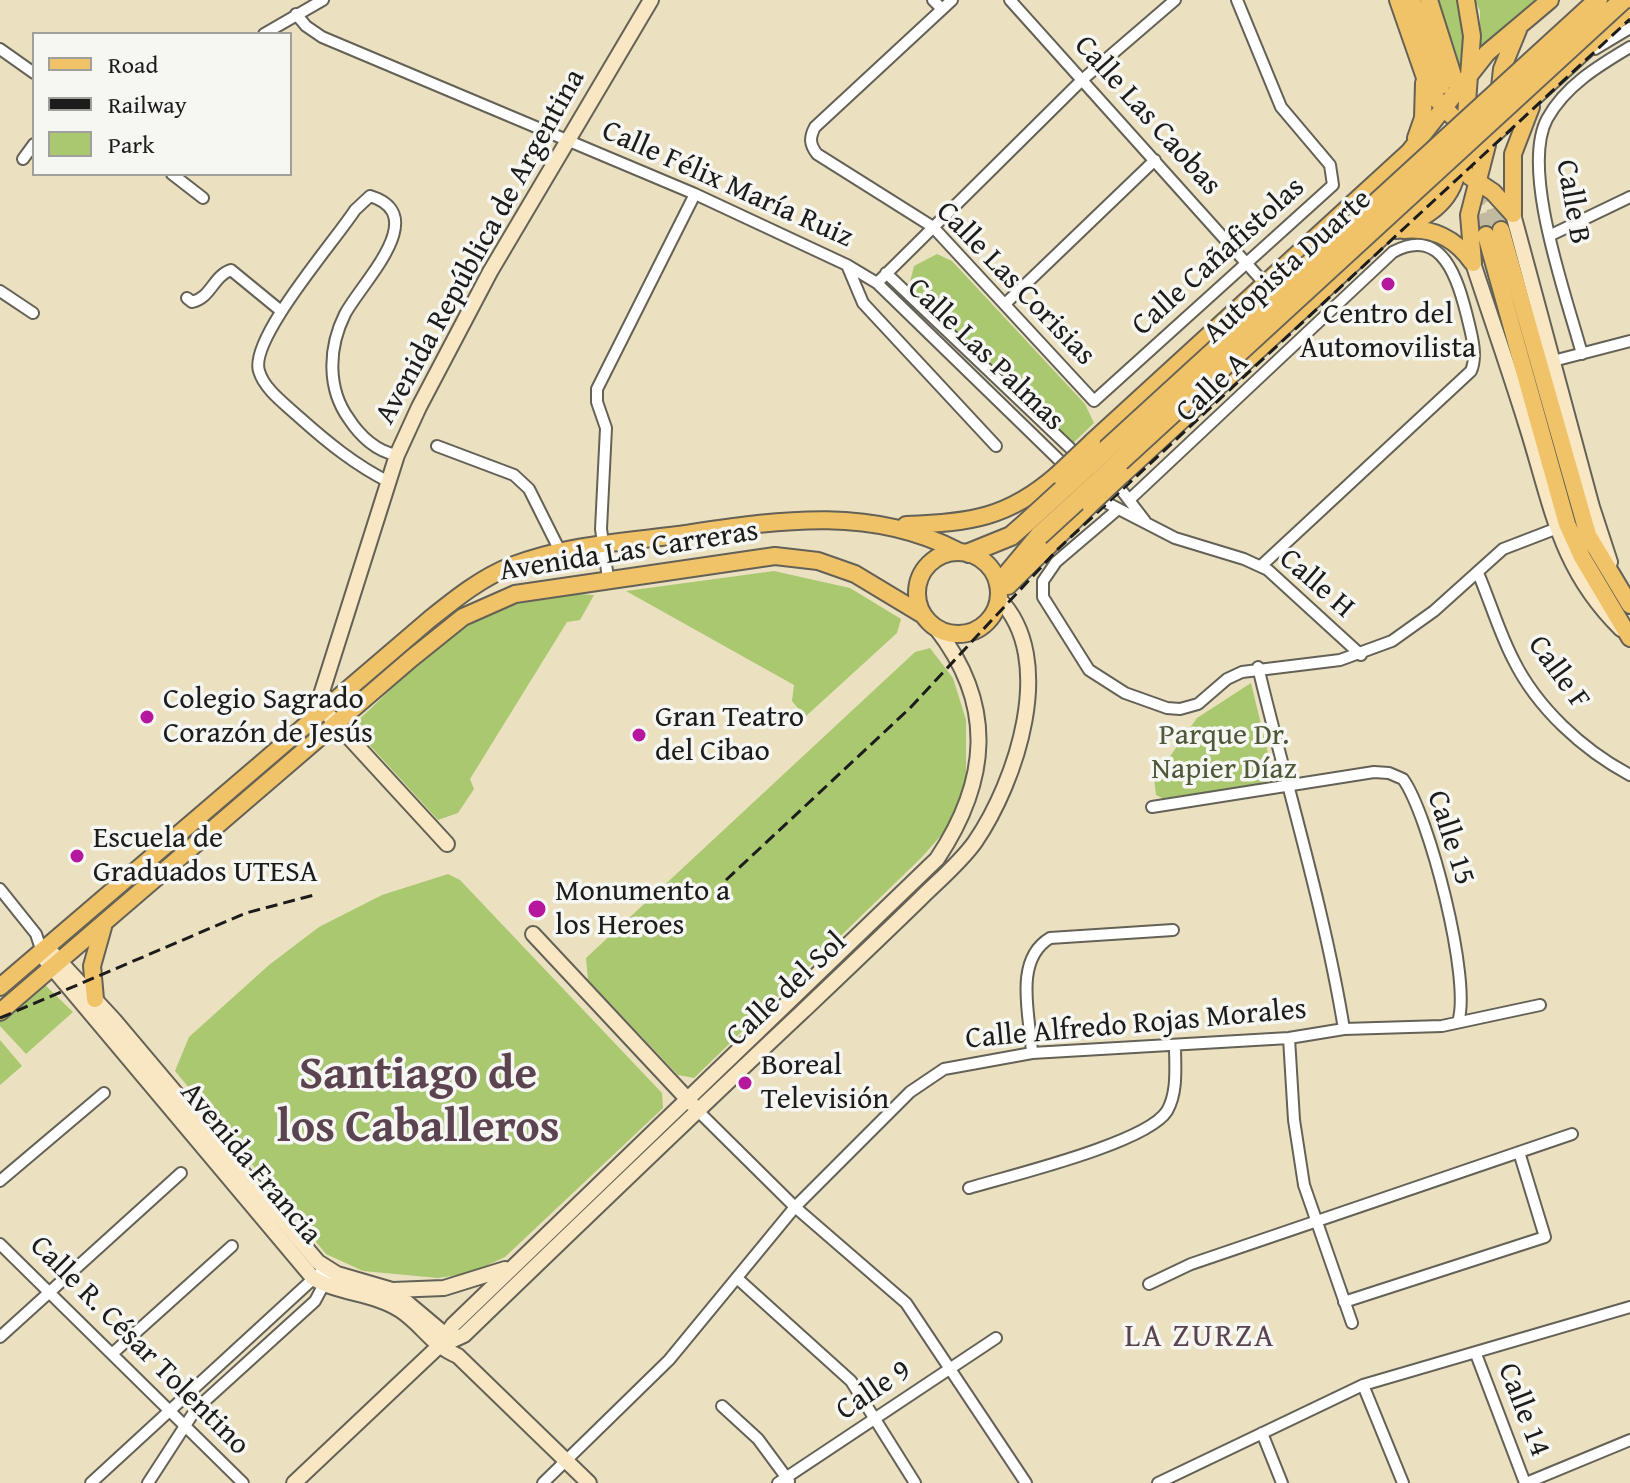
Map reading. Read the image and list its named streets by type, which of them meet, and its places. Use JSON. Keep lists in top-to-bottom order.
{
  "streets": {
    "highway": ["Autopista Duarte"],
    "main road": [
      "Avenida República de Argentina",
      "Avenida Las Carreras",
      "Calle del Sol",
      "Avenida Francia"
    ],
    "street": [
      "Calle Las Caobas",
      "Calle Félix María Ruiz",
      "Calle B",
      "Calle Cañafistolas",
      "Calle Las Corisias",
      "Calle Las Palmas",
      "Calle A",
      "Calle H",
      "Calle F",
      "Calle 15",
      "Calle Alfredo Rojas Morales",
      "Calle R. César Tolentino",
      "Calle 9",
      "Calle 14"
    ]
  },
  "crossings": [
    ["Calle Las Caobas", "Calle Cañafistolas"],
    ["Calle Félix María Ruiz", "Avenida República de Argentina"],
    ["Calle Félix María Ruiz", "Calle Las Palmas"],
    ["Avenida República de Argentina", "Avenida Las Carreras"],
    ["Calle Cañafistolas", "Calle Las Corisias"],
    ["Autopista Duarte", "Avenida Las Carreras"],
    ["Autopista Duarte", "Calle del Sol"],
    ["Calle A", "Calle H"],
    ["Avenida Las Carreras", "Calle del Sol"],
    ["Avenida Las Carreras", "Avenida Francia"],
    ["Calle 15", "Calle Alfredo Rojas Morales"],
    ["Calle del Sol", "Avenida Francia"],
    ["Calle Alfredo Rojas Morales", "Avenida Francia"]
  ],
  "districts": ["Santiago de los Caballeros", "LA ZURZA"],
  "parks": ["Parque Dr. Napier Díaz"],
  "places": [
    "Centro del Automovilista",
    "Colegio Sagrado Corazón de Jesús",
    "Gran Teatro del Cibao",
    "Escuela de Graduados UTESA",
    "Monumento a los Heroes",
    "Boreal Televisión"
  ],
  "legend": ["Road", "Railway", "Park"]
}
